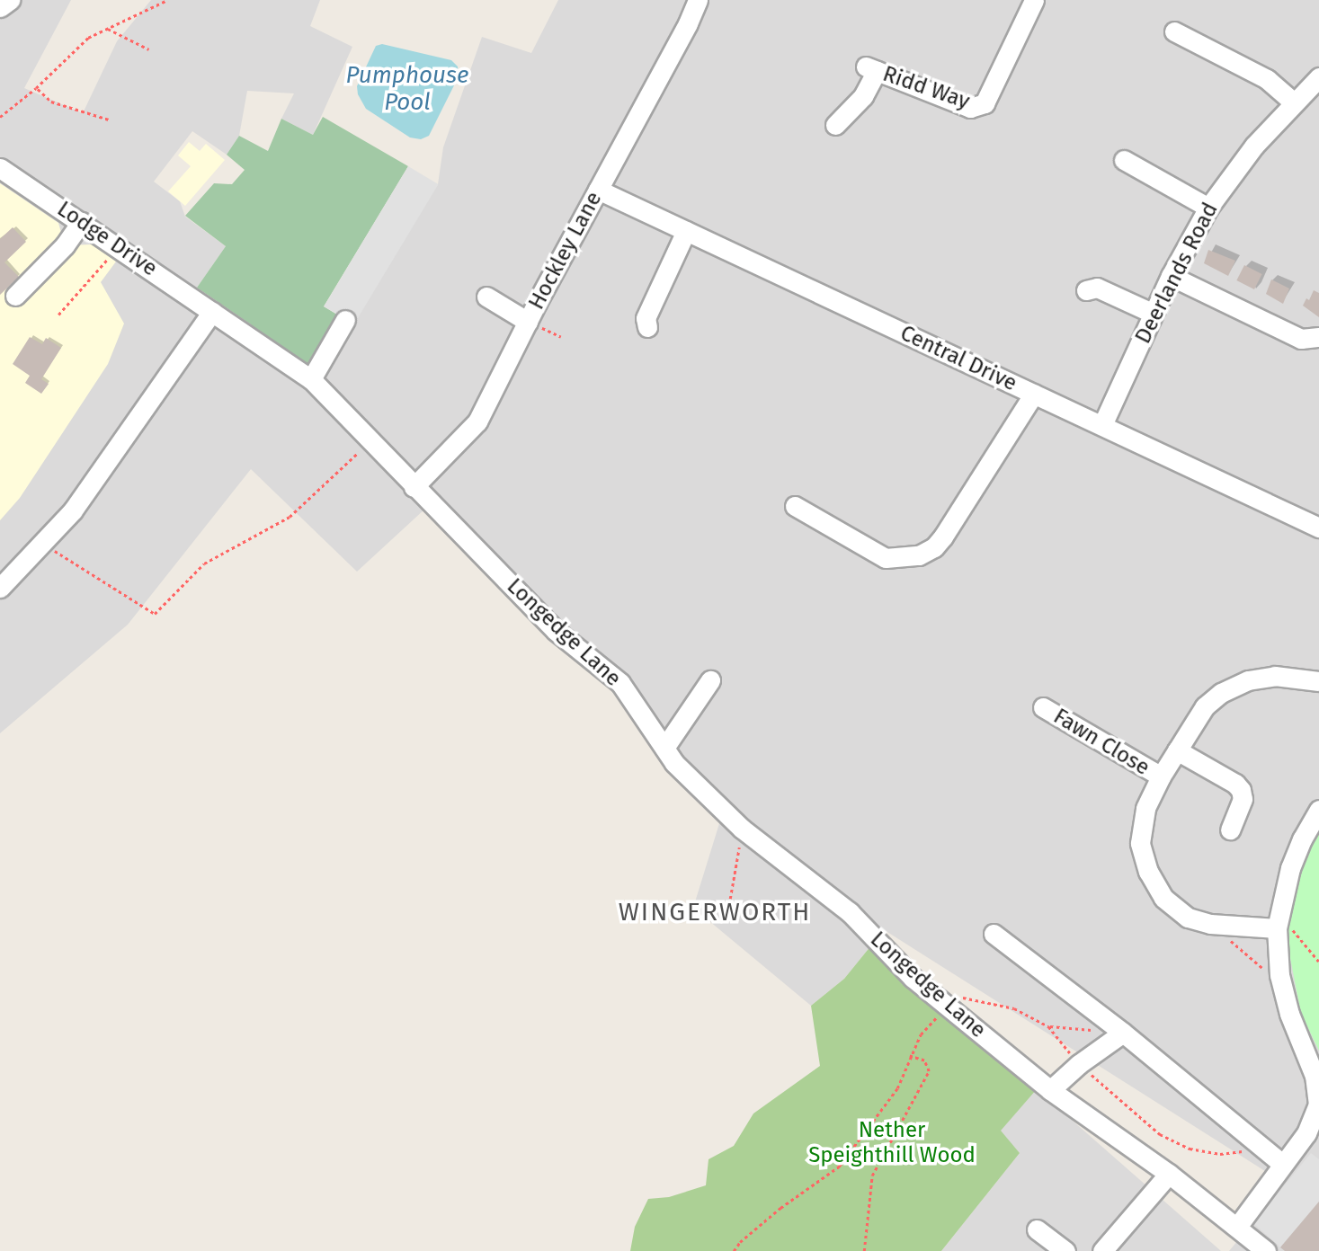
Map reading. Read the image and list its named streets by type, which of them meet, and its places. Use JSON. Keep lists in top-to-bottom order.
{
  "streets": {
    "street": [
      "Ridd Way",
      "Lodge Drive",
      "Hockley Lane",
      "Deerlands Road",
      "Central Drive",
      "Longedge Lane",
      "Fawn Close"
    ]
  },
  "crossings": [
    ["Lodge Drive", "Longedge Lane"],
    ["Hockley Lane", "Central Drive"],
    ["Hockley Lane", "Longedge Lane"],
    ["Deerlands Road", "Central Drive"]
  ],
  "districts": ["WINGERWORTH"],
  "water": ["Pumphouse Pool"],
  "parks": ["Nether Speighthill Wood"]
}
